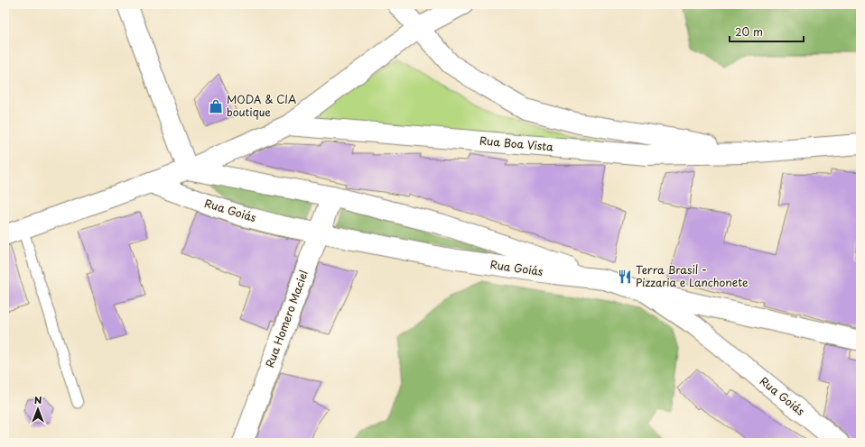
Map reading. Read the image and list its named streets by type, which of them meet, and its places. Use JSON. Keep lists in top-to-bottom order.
{
  "streets": {
    "street": ["Rua Boa Vista", "Rua Goiás", "Rua Homero Maciel"]
  },
  "crossings": [
    ["Rua Goiás", "Rua Homero Maciel"]
  ],
  "places": {
    "shop": ["MODA & CIA boutique"],
    "restaurant": ["Terra Brasil - Pizzaria e Lanchonete"]
  },
  "scale_bar": "20 m",
  "north": "top"
}
